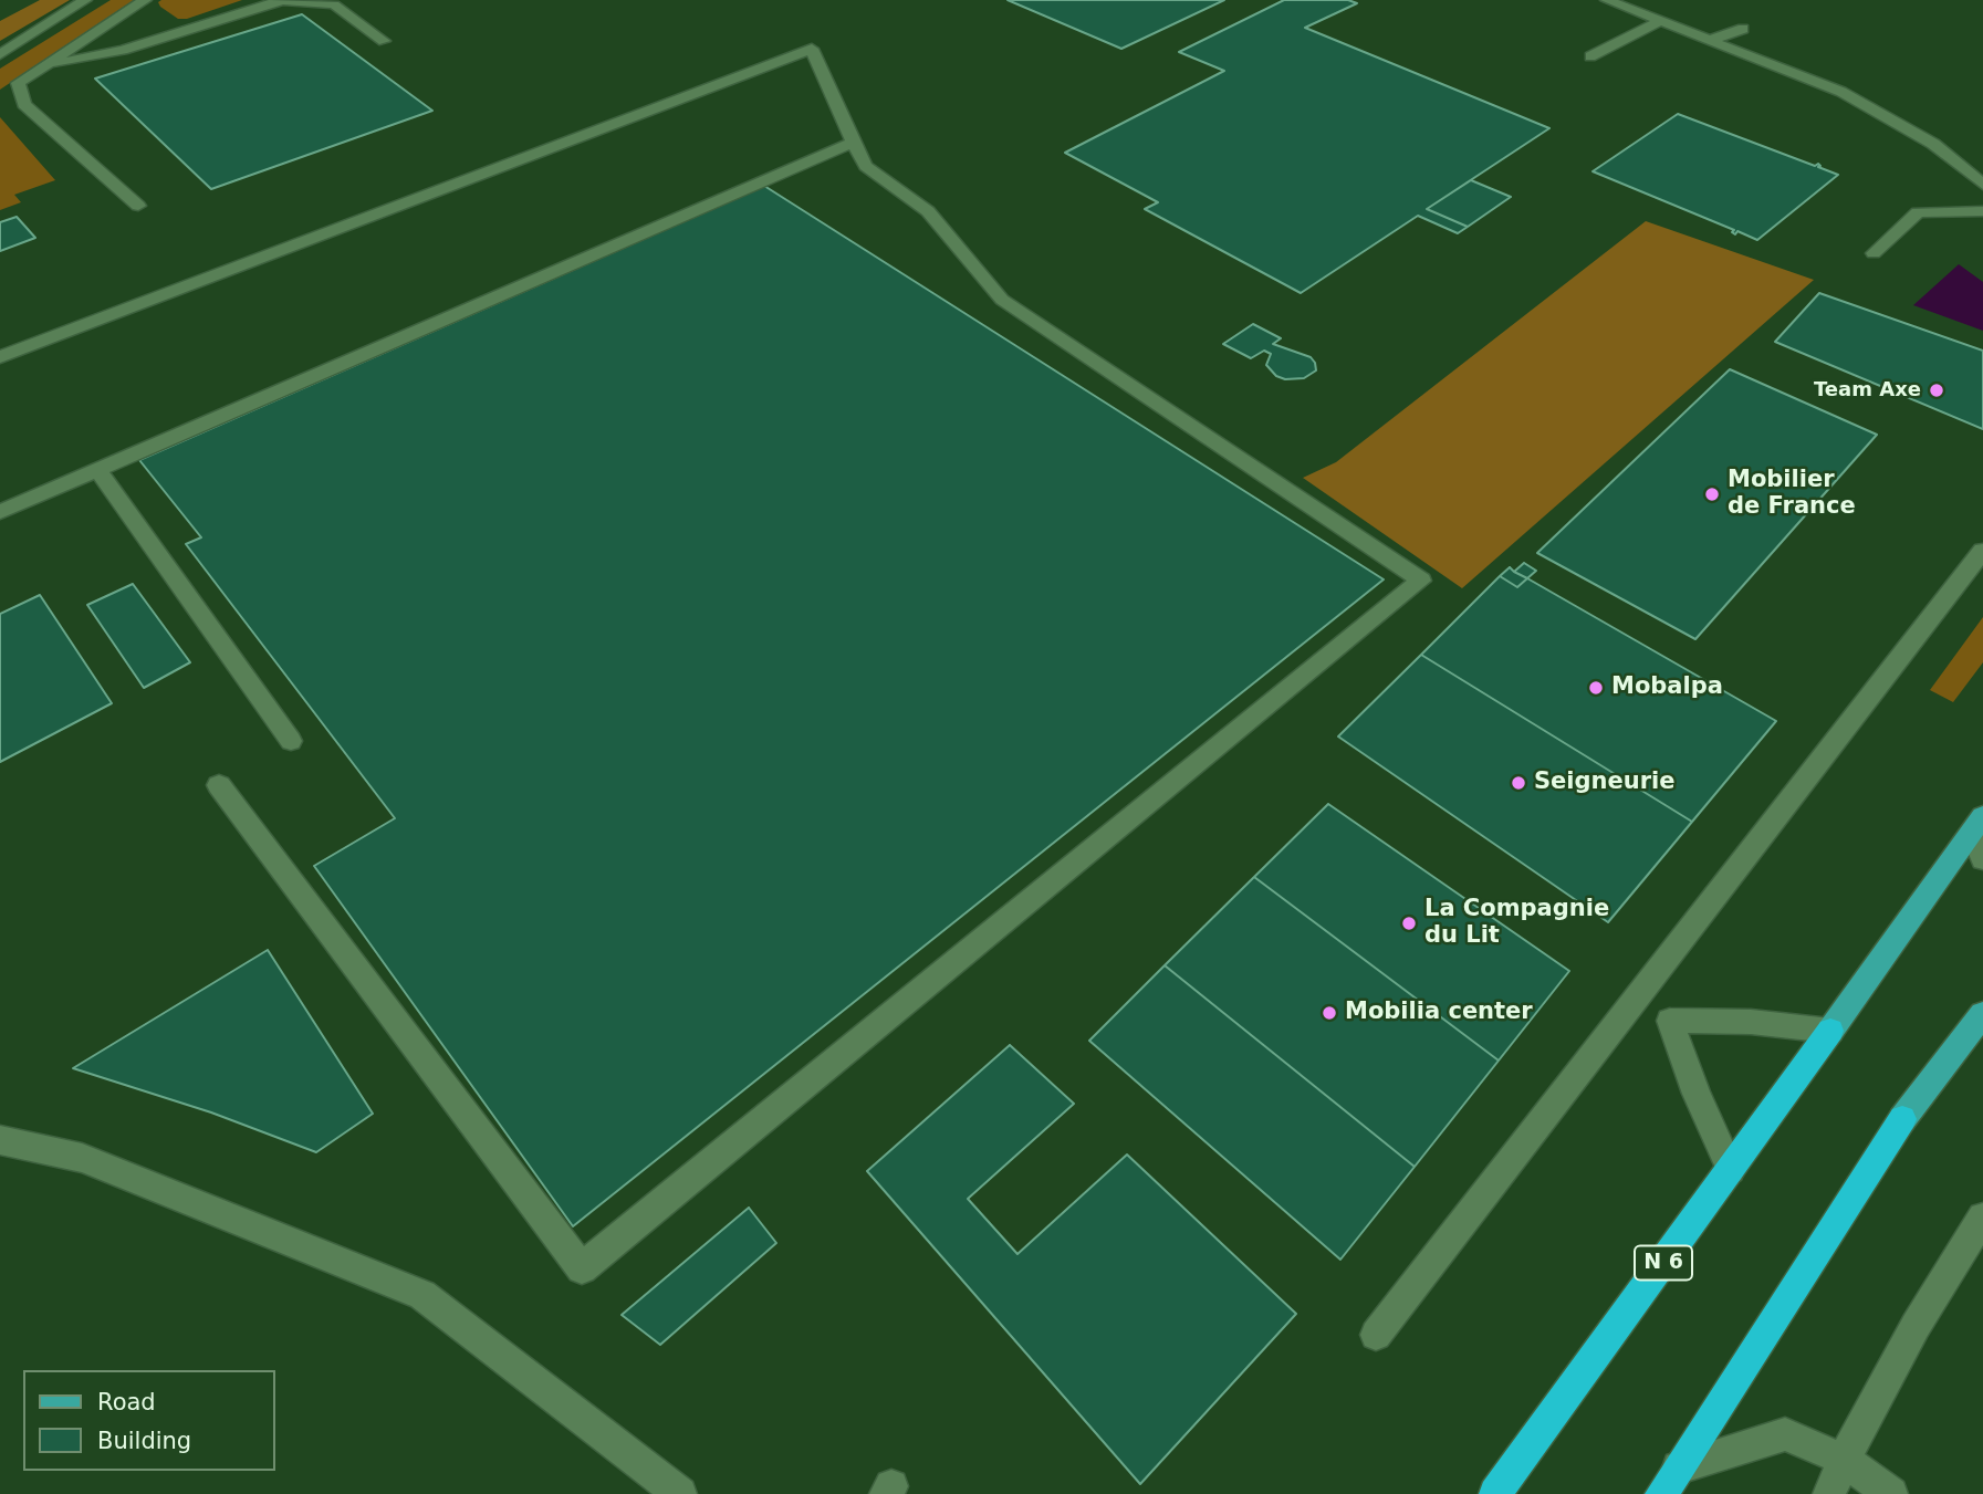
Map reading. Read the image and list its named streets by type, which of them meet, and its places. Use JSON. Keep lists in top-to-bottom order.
{
  "streets": {
    "highway": ["N 6"]
  },
  "places": [
    "Team Axe",
    "Mobilier de France",
    "Mobalpa",
    "Seigneurie",
    "La Compagnie du Lit",
    "Mobilia center"
  ],
  "legend": ["Road", "Building"]
}
